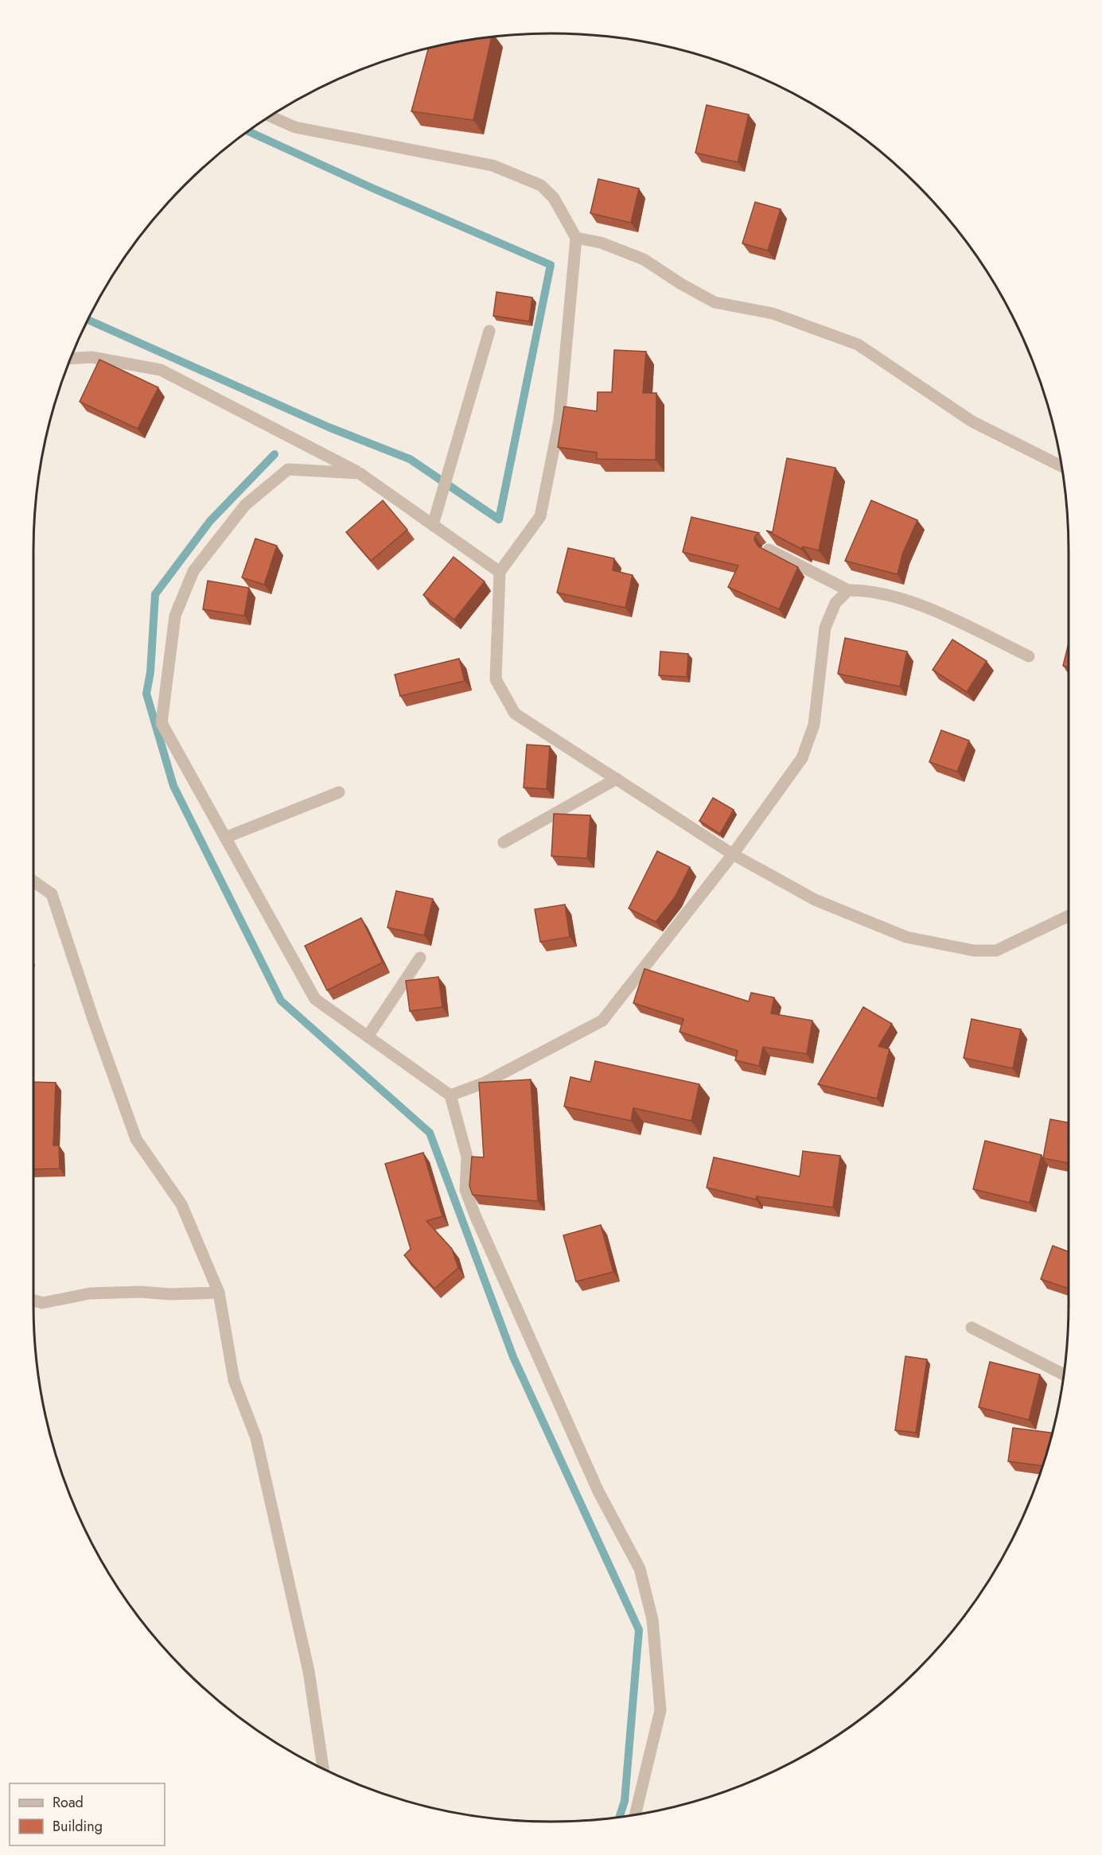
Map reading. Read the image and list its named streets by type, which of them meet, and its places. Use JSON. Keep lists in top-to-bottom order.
{
  "legend": ["Road", "Building"]
}
